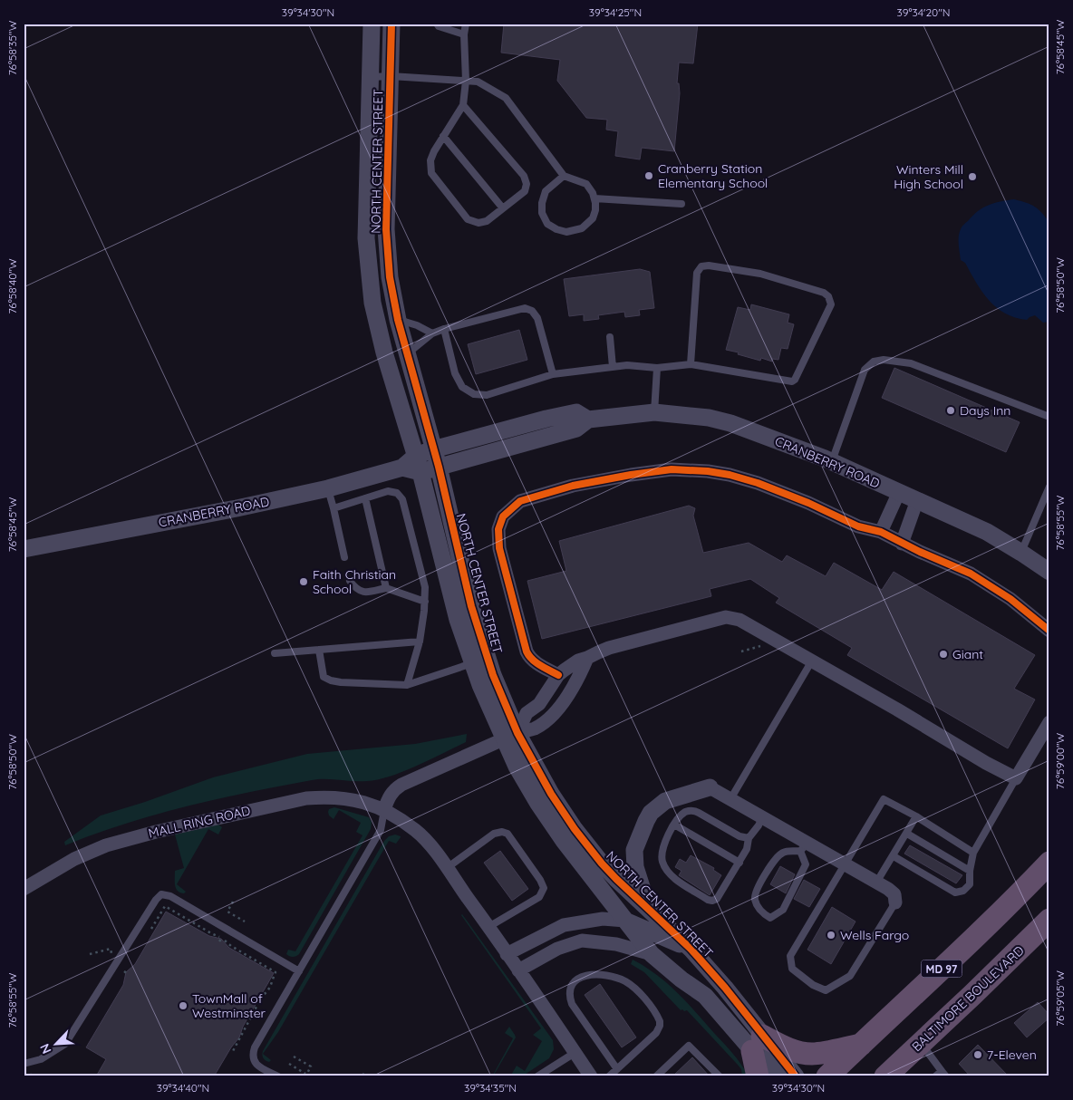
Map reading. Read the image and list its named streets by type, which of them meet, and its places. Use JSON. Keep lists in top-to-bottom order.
{
  "streets": {
    "highway": ["MD 97", "BALTIMORE BOULEVARD"],
    "street": ["NORTH CENTER STREET", "CRANBERRY ROAD", "MALL RING ROAD"]
  },
  "crossings": [
    ["NORTH CENTER STREET", "CRANBERRY ROAD"]
  ],
  "places": [
    "Cranberry Station Elementary School",
    "Winters Mill High School",
    "Days Inn",
    "Faith Christian School",
    "Giant",
    "Wells Fargo",
    "TownMall of Westminster",
    "7-Eleven"
  ],
  "north": "bottom left",
  "coordinates": [
    "39°34'30\"N",
    "39°34'25\"N",
    "39°34'20\"N",
    "76°58'45\"W",
    "76°58'35\"W",
    "76°58'50\"W",
    "76°58'40\"W",
    "76°58'55\"W",
    "76°59'00\"W",
    "76°59'05\"W",
    "39°34'40\"N",
    "39°34'35\"N"
  ]
}
